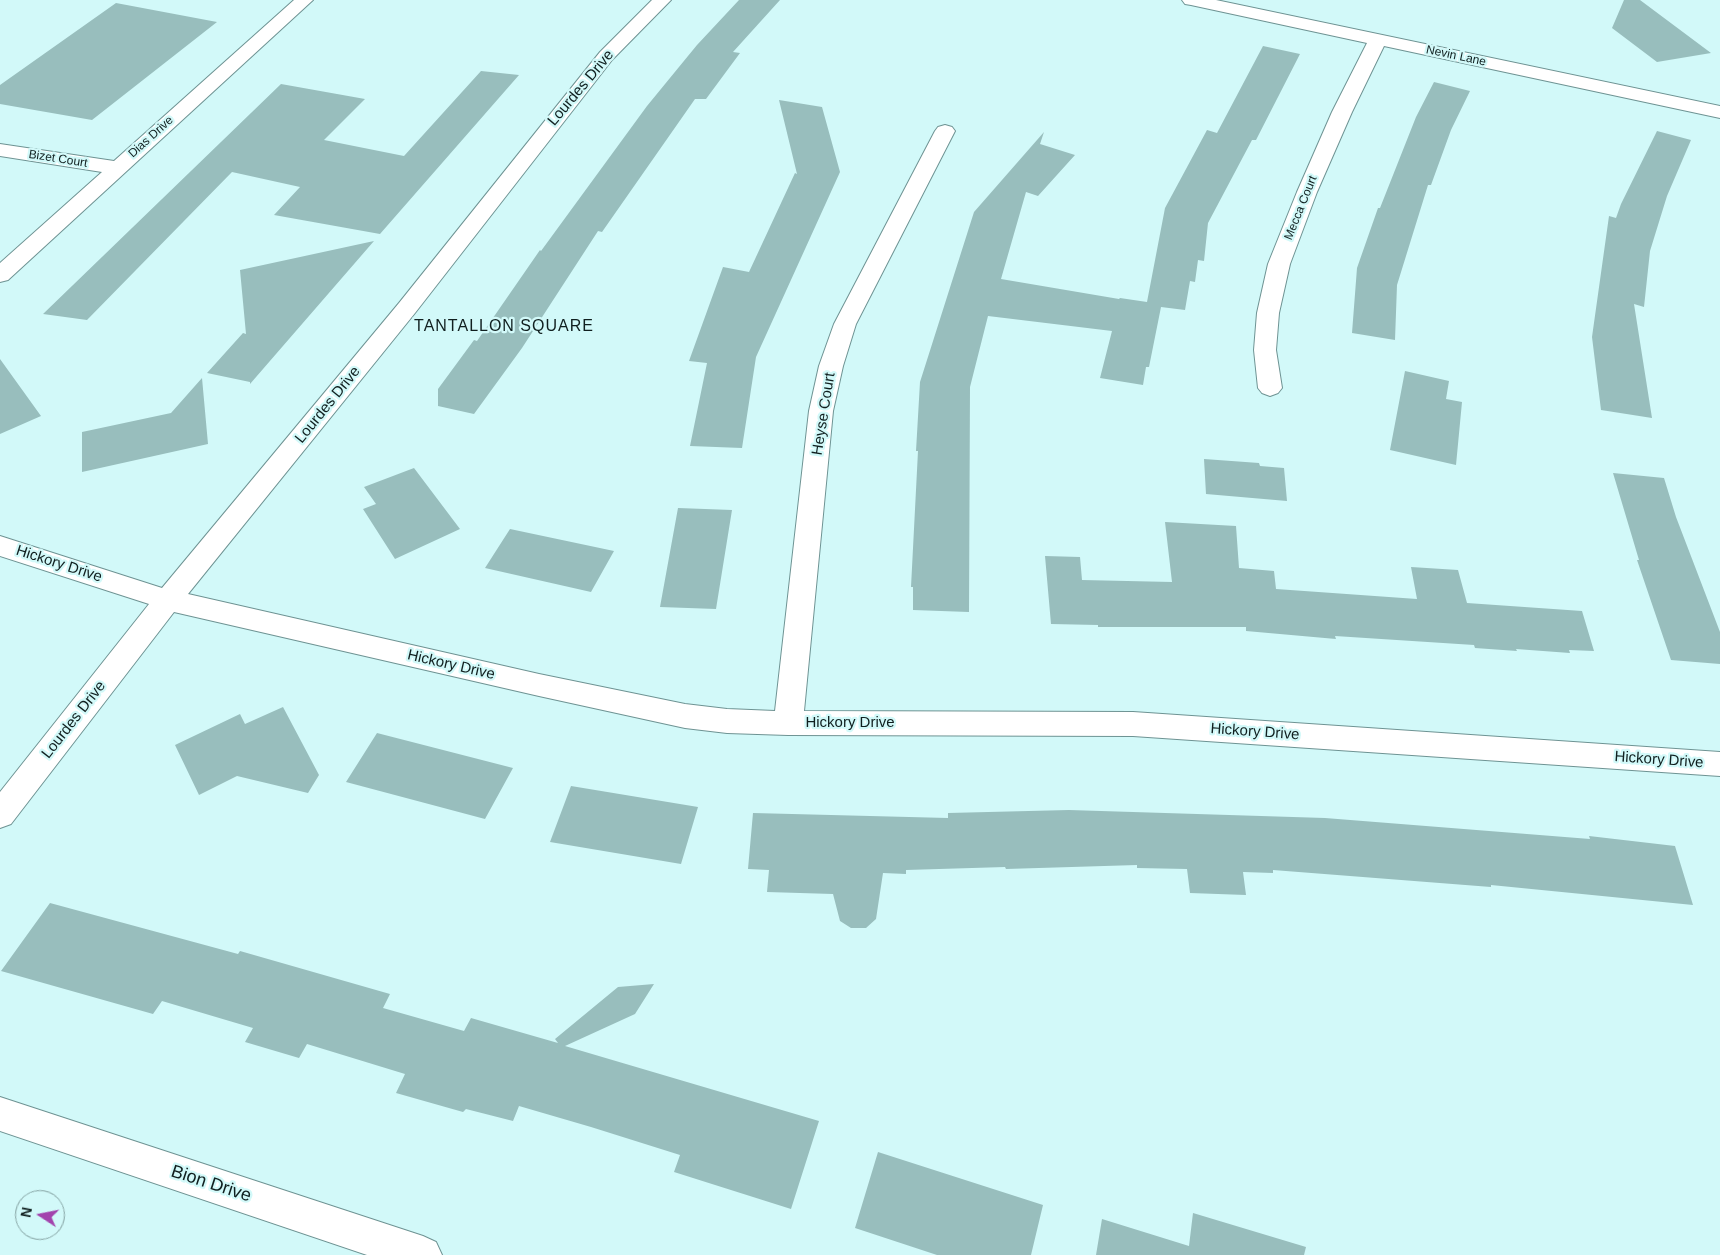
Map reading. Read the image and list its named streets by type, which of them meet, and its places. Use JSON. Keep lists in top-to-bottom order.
{
  "streets": {
    "street": [
      "Nevin Lane",
      "Lourdes Drive",
      "Dias Drive",
      "Bizet Court",
      "Mecca Court",
      "Heyse Court",
      "Hickory Drive",
      "Bion Drive"
    ]
  },
  "crossings": [
    ["Nevin Lane", "Mecca Court"],
    ["Lourdes Drive", "Hickory Drive"],
    ["Dias Drive", "Bizet Court"],
    ["Heyse Court", "Hickory Drive"]
  ],
  "districts": ["TANTALLON SQUARE"],
  "north": "left"
}
